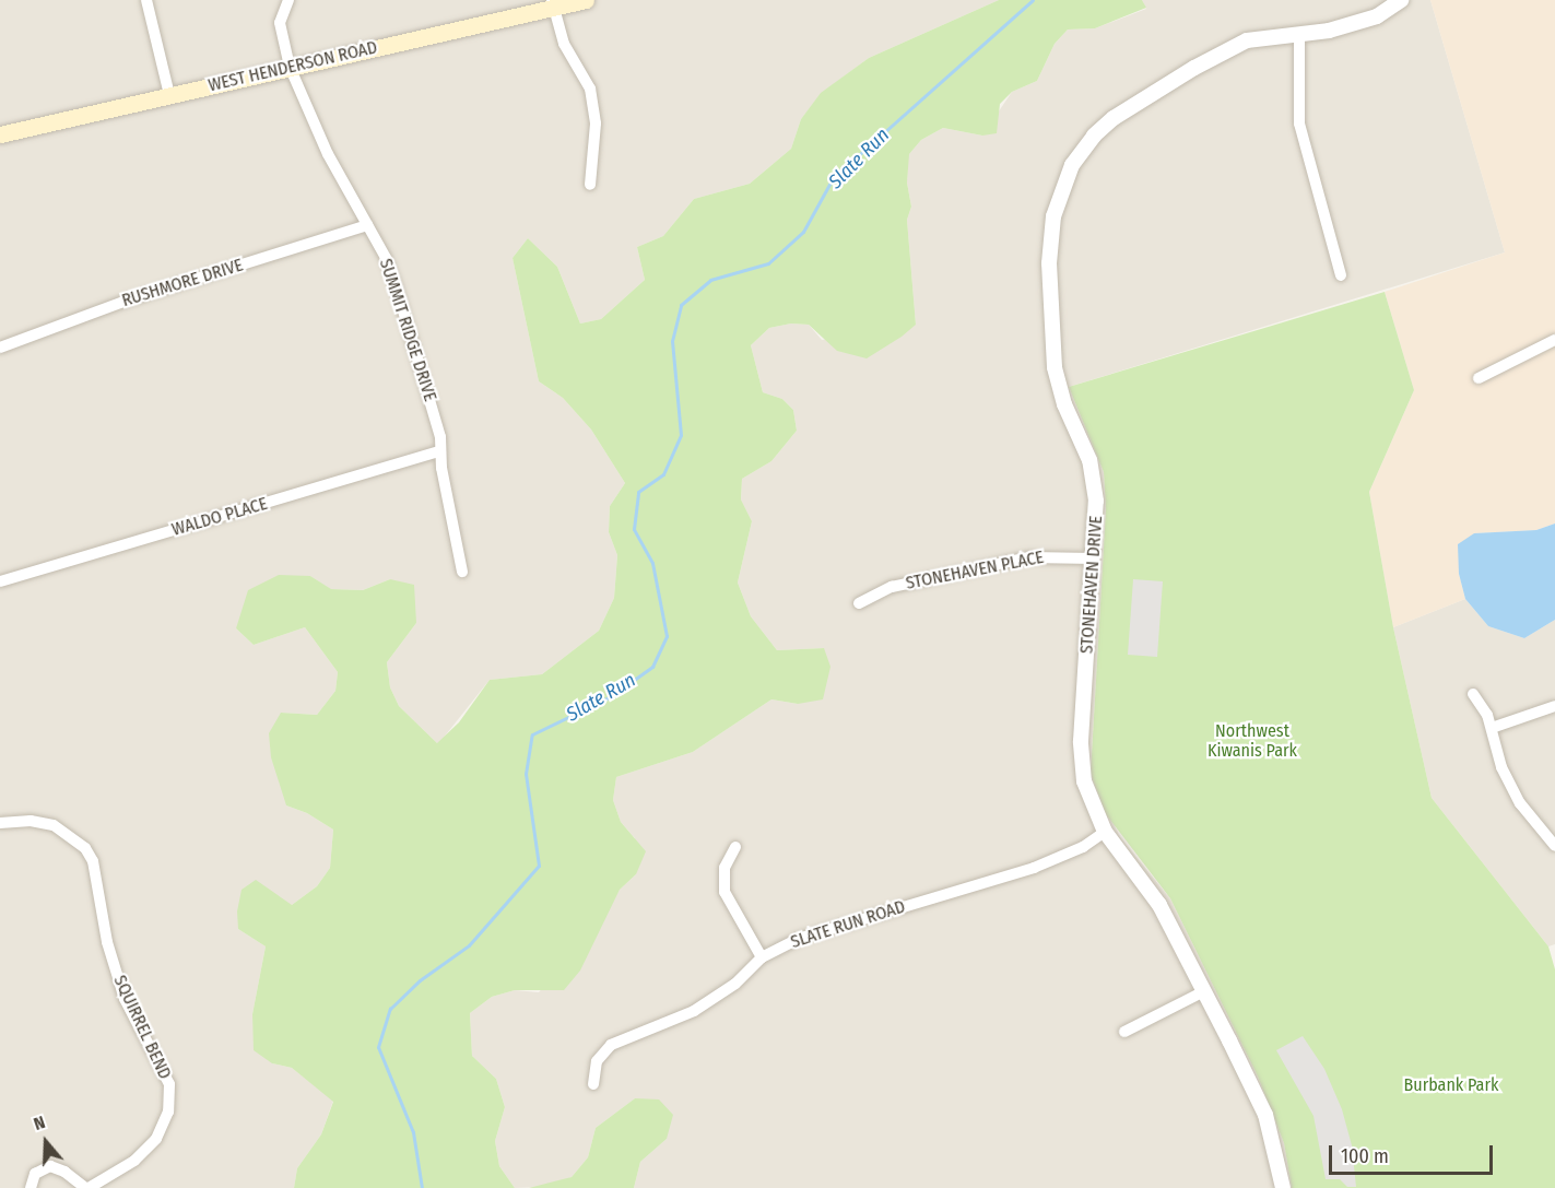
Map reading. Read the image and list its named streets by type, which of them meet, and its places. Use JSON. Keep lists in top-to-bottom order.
{
  "streets": {
    "main road": ["WEST HENDERSON ROAD"],
    "street": [
      "RUSHMORE DRIVE",
      "SUMMIT RIDGE DRIVE",
      "WALDO PLACE",
      "STONEHAVEN PLACE",
      "STONEHAVEN DRIVE",
      "SLATE RUN ROAD",
      "SQUIRREL BEND"
    ]
  },
  "crossings": [
    ["WEST HENDERSON ROAD", "SUMMIT RIDGE DRIVE"],
    ["RUSHMORE DRIVE", "SUMMIT RIDGE DRIVE"],
    ["SUMMIT RIDGE DRIVE", "WALDO PLACE"],
    ["STONEHAVEN PLACE", "STONEHAVEN DRIVE"],
    ["STONEHAVEN DRIVE", "SLATE RUN ROAD"]
  ],
  "water": ["Slate Run"],
  "parks": ["Northwest Kiwanis Park", "Burbank Park"],
  "scale_bar": "100 m",
  "north": "top"
}
